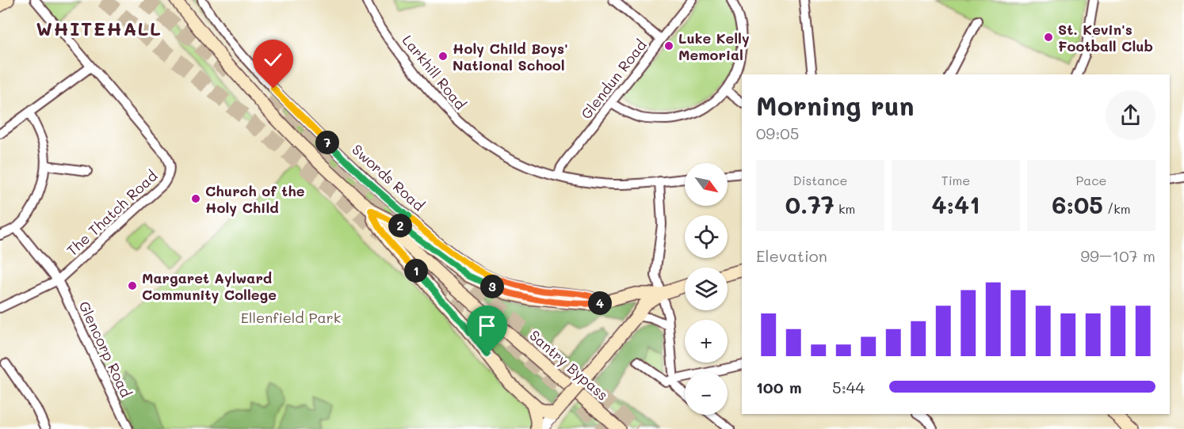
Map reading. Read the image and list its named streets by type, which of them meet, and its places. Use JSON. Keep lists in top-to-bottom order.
{
  "streets": {
    "main road": ["Swords Road", "Santry Bypass"],
    "street": [
      "Larkhill Road",
      "Glendun Road",
      "The Thatch Road",
      "Glencorp Road"
    ]
  },
  "crossings": [
    ["Larkhill Road", "Glendun Road"],
    ["Swords Road", "Santry Bypass"],
    ["The Thatch Road", "Glencorp Road"]
  ],
  "districts": ["WHITEHALL"],
  "parks": ["Ellenfield Park"],
  "places": [
    "St. Kevin's Football Club",
    "Luke Kelly Memorial",
    "Holy Child Boys' National School",
    "Church of the Holy Child",
    "Margaret Aylward Community College"
  ],
  "north": "bottom right",
  "page": {
    "heading": ["Morning run", "09:05"],
    "pins": [
      "7",
      "2",
      "1",
      "3",
      "4"
    ],
    "stats": [
      ["Distance", "0.77 km"],
      ["Time", "4:41"],
      ["Pace", "6:05 /km"]
    ],
    "map_buttons": ["+", "−"],
    "chart": ["Elevation", "99–107 m"],
    "list": [
      {
        "name": "100 m",
        "note": "5:44"
      }
    ]
  }
}
